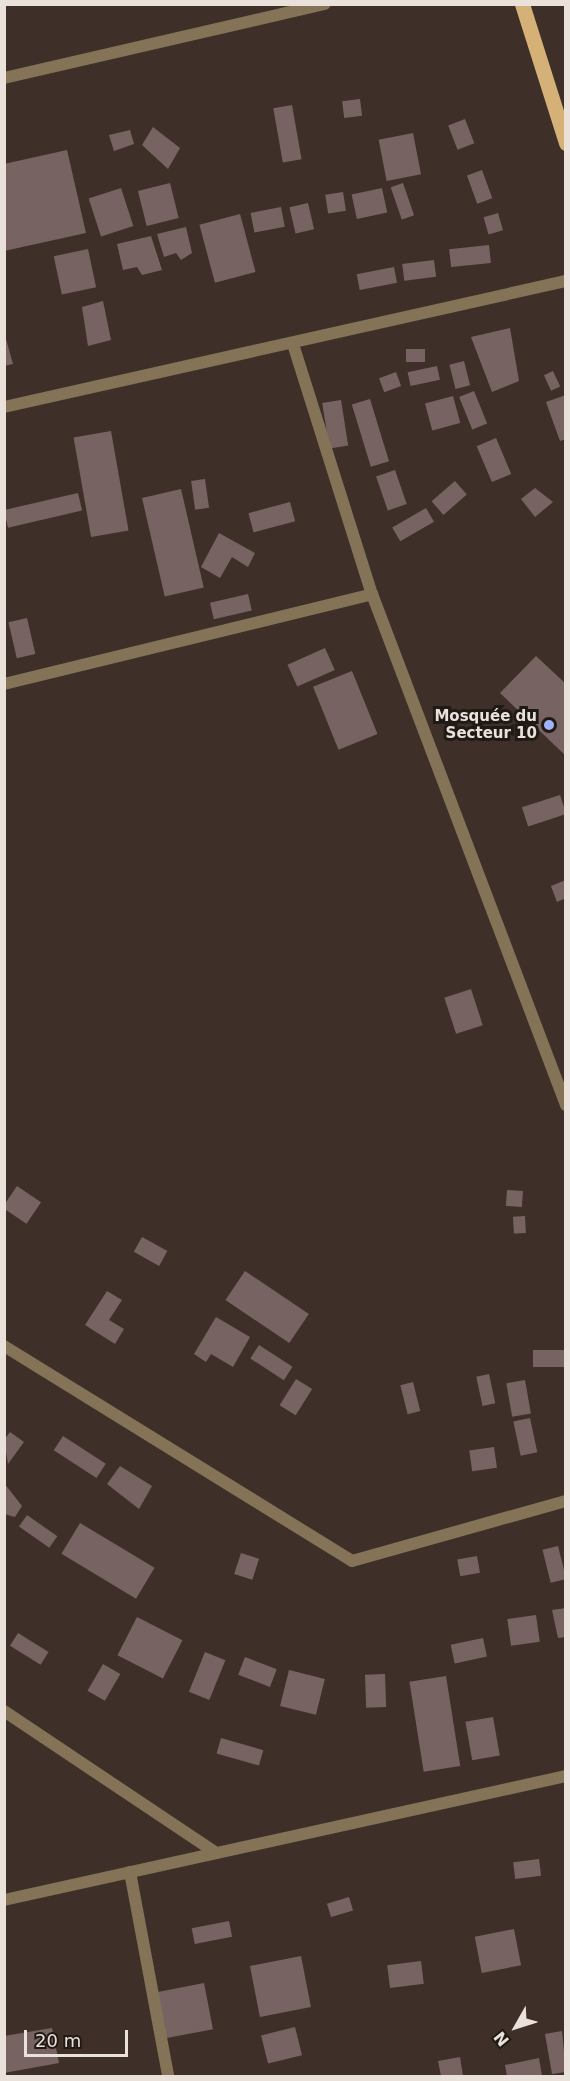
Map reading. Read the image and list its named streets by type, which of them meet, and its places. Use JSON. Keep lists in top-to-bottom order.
{
  "places": ["Mosquée du Secteur 10"],
  "scale_bar": "20 m",
  "north": "bottom left"
}
